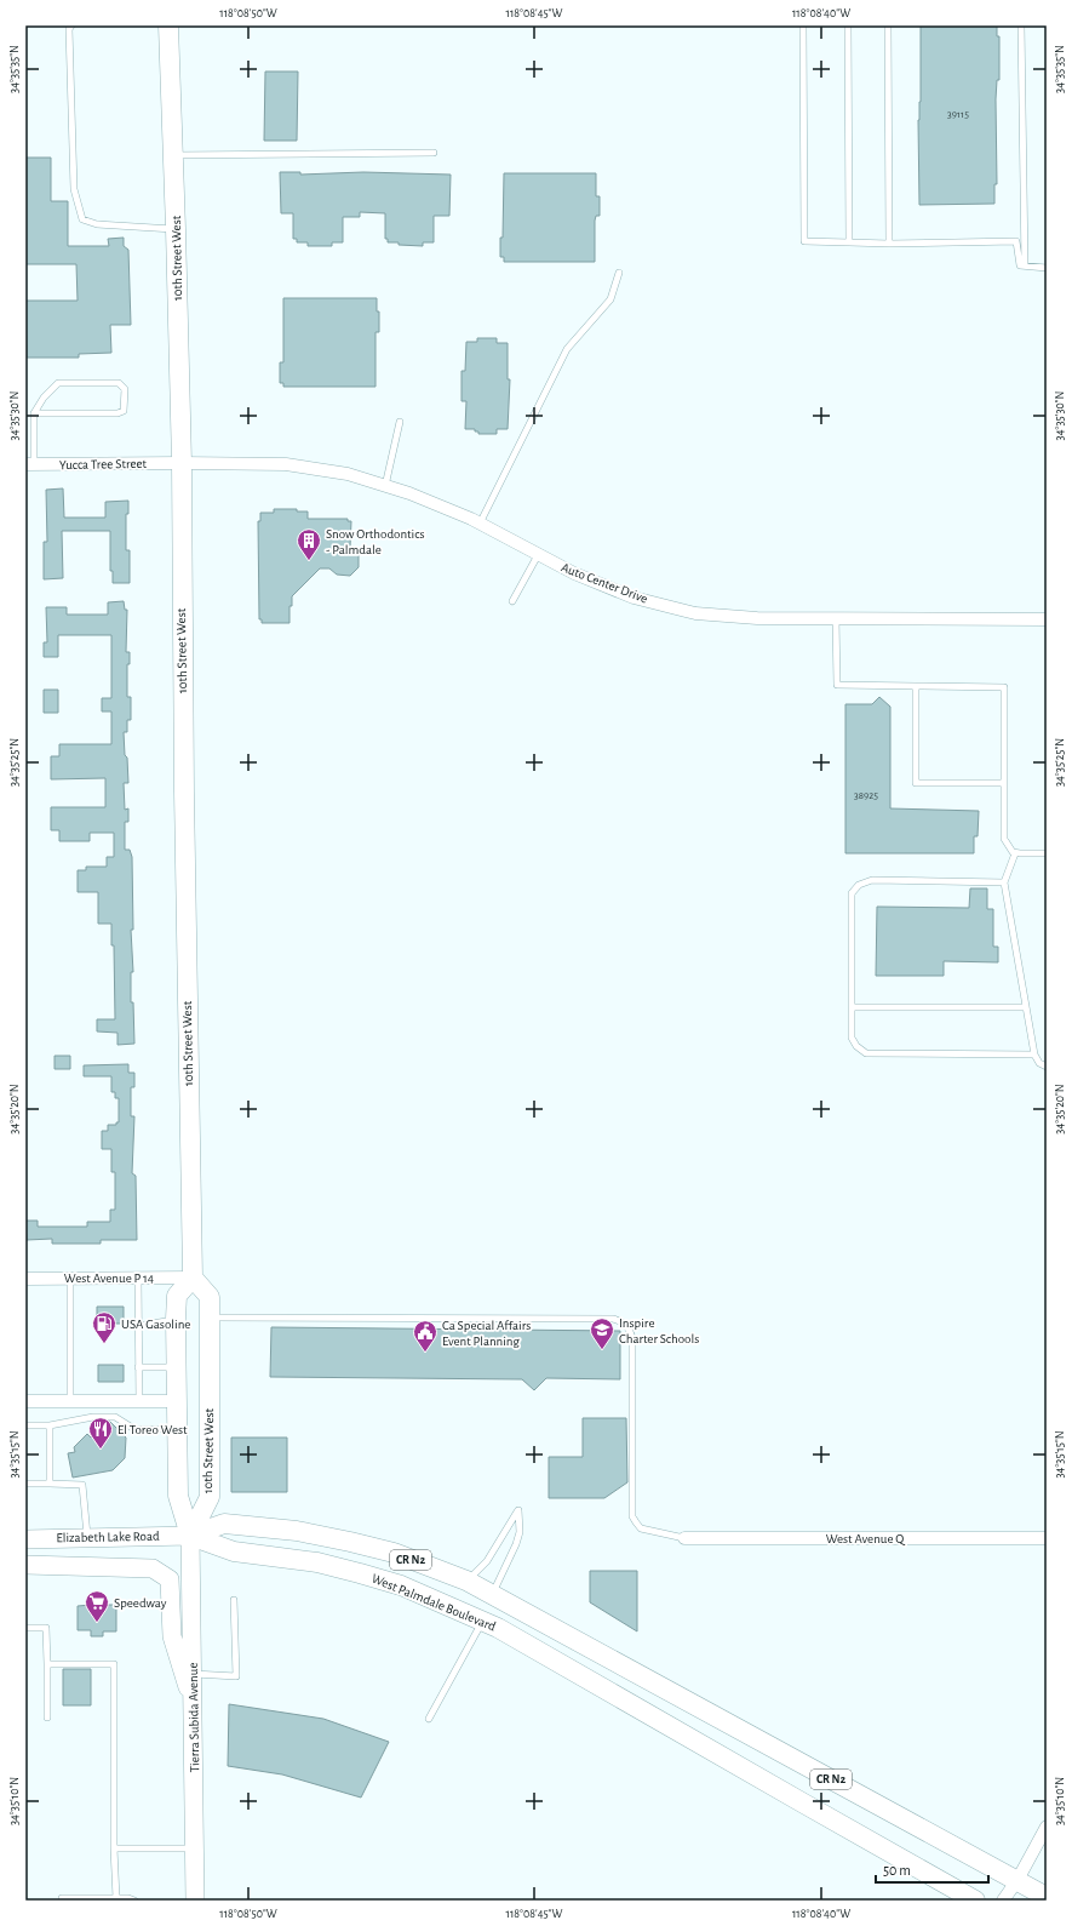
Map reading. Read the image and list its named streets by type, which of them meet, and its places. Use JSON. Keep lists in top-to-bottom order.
{
  "streets": {
    "main road": [
      "10th Street West",
      "Elizabeth Lake Road",
      "CR N2",
      "West Palmdale Boulevard",
      "Tierra Subida Avenue"
    ],
    "street": [
      "Yucca Tree Street",
      "Auto Center Drive",
      "West Avenue P 14",
      "West Avenue Q"
    ]
  },
  "crossings": [
    ["10th Street West", "Yucca Tree Street"],
    ["10th Street West", "Auto Center Drive"],
    ["10th Street West", "West Avenue P 14"],
    ["10th Street West", "Elizabeth Lake Road"],
    ["10th Street West", "CR N2"],
    ["10th Street West", "West Palmdale Boulevard"],
    ["10th Street West", "Tierra Subida Avenue"],
    ["Yucca Tree Street", "Auto Center Drive"],
    ["Elizabeth Lake Road", "CR N2"],
    ["Elizabeth Lake Road", "West Palmdale Boulevard"],
    ["Elizabeth Lake Road", "Tierra Subida Avenue"],
    ["CR N2", "West Palmdale Boulevard"],
    ["CR N2", "Tierra Subida Avenue"],
    ["West Palmdale Boulevard", "Tierra Subida Avenue"]
  ],
  "places": {
    "building": ["Snow Orthodontics - Palmdale"],
    "fuel station": ["USA Gasoline"],
    "school or university": ["Inspire Charter Schools"],
    "public building": ["Ca Special Affairs Event Planning"],
    "restaurant": ["El Toreo West"],
    "supermarket": ["Speedway"]
  },
  "house_numbers": ["39115", "38925"],
  "scale_bar": "50 m",
  "coordinates": [
    "118°08'50\"W",
    "118°08'45\"W",
    "118°08'40\"W",
    "34°35'35\"N",
    "34°35'30\"N",
    "34°35'25\"N",
    "34°35'20\"N",
    "34°35'15\"N",
    "34°35'10\"N"
  ]
}
